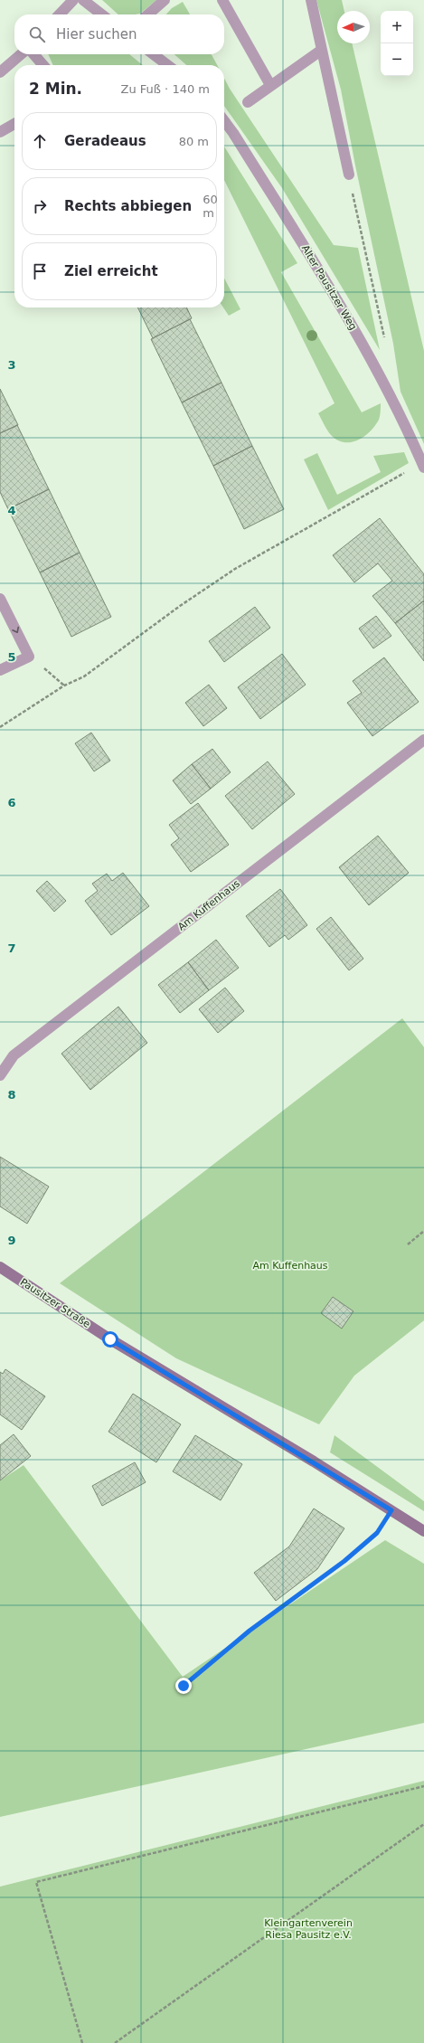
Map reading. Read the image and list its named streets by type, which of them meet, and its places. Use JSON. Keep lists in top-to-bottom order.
{
  "streets": {
    "street": ["Alter Pausitzer Weg", "Am Kuffenhaus", "Pausitzer Straße"]
  },
  "parks": ["Am Kuffenhaus", "Kleingartenverein Riesa Pausitz e.V."],
  "north": "left",
  "page": {
    "map_buttons": ["+", "−"],
    "search": "Hier suchen",
    "heading": ["2 Min.", "Zu Fuß · 140 m"],
    "list": [
      ["Geradeaus", "80 m"],
      ["Rechts abbiegen", "60 m"],
      "Ziel erreicht"
    ]
  },
  "grid": {
    "rows": [
      "3",
      "4",
      "5",
      "6",
      "7",
      "8",
      "9"
    ]
  }
}
